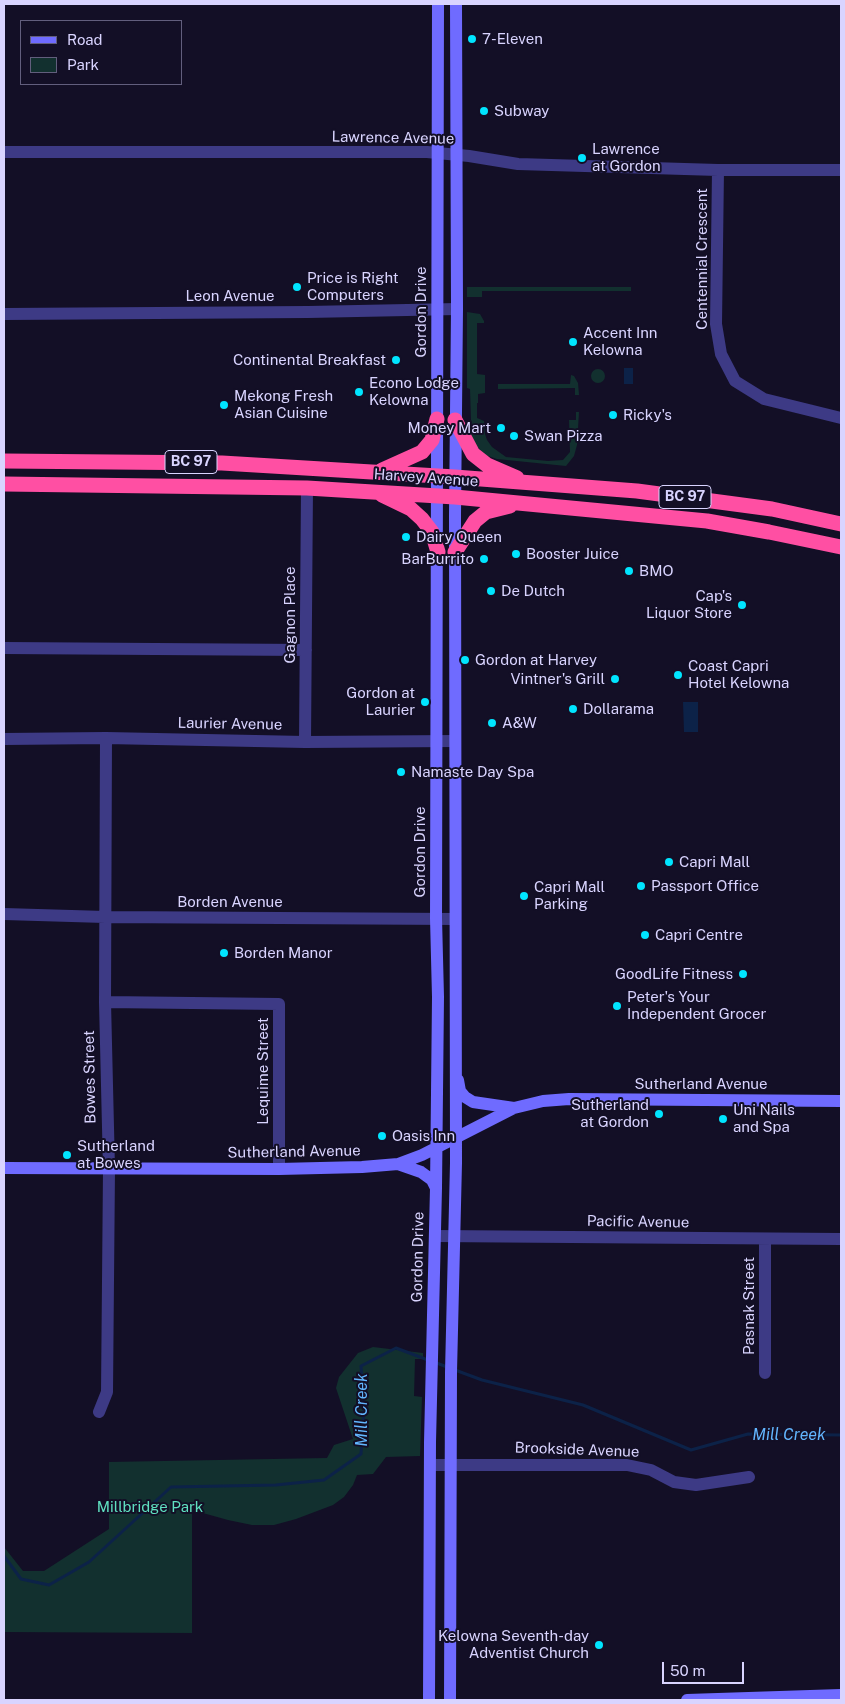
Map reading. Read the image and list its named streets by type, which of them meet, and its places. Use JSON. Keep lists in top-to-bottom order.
{
  "streets": {
    "highway": ["BC 97", "Harvey Avenue"],
    "main road": ["Gordon Drive", "Sutherland Avenue"],
    "street": [
      "Lawrence Avenue",
      "Centennial Crescent",
      "Leon Avenue",
      "Gagnon Place",
      "Laurier Avenue",
      "Borden Avenue",
      "Lequime Street",
      "Bowes Street",
      "Pacific Avenue",
      "Pasnak Street",
      "Brookside Avenue"
    ]
  },
  "crossings": [
    ["Lawrence Avenue", "Centennial Crescent"],
    ["Lawrence Avenue", "Gordon Drive"],
    ["Leon Avenue", "Gordon Drive"],
    ["Gordon Drive", "Harvey Avenue"],
    ["Gordon Drive", "Laurier Avenue"],
    ["Gordon Drive", "Borden Avenue"],
    ["Gordon Drive", "Sutherland Avenue"],
    ["Gordon Drive", "Pacific Avenue"],
    ["Gordon Drive", "Brookside Avenue"],
    ["Harvey Avenue", "Gagnon Place"],
    ["Gagnon Place", "Laurier Avenue"],
    ["Laurier Avenue", "Bowes Street"],
    ["Borden Avenue", "Bowes Street"],
    ["Lequime Street", "Bowes Street"],
    ["Lequime Street", "Sutherland Avenue"],
    ["Bowes Street", "Sutherland Avenue"],
    ["Pacific Avenue", "Pasnak Street"]
  ],
  "water": ["Mill Creek"],
  "parks": ["Millbridge Park"],
  "places": [
    "7-Eleven",
    "Subway",
    "Lawrence at Gordon",
    "Price is Right Computers",
    "Accent Inn Kelowna",
    "Continental Breakfast",
    "Econo Lodge Kelowna",
    "Mekong Fresh Asian Cuisine",
    "Ricky's",
    "Money Mart",
    "Swan Pizza",
    "Dairy Queen",
    "Booster Juice",
    "BarBurrito",
    "BMO",
    "De Dutch",
    "Cap's Liquor Store",
    "Gordon at Harvey",
    "Coast Capri Hotel Kelowna",
    "Vintner's Grill",
    "Gordon at Laurier",
    "Dollarama",
    "A&W",
    "Namaste Day Spa",
    "Capri Mall",
    "Passport Office",
    "Capri Mall Parking",
    "Capri Centre",
    "Borden Manor",
    "GoodLife Fitness",
    "Peter's Your Independent Grocer",
    "Sutherland at Gordon",
    "Uni Nails and Spa",
    "Oasis Inn",
    "Sutherland at Bowes",
    "Kelowna Seventh-day Adventist Church"
  ],
  "legend": ["Road", "Park"],
  "scale_bar": "50 m"
}
